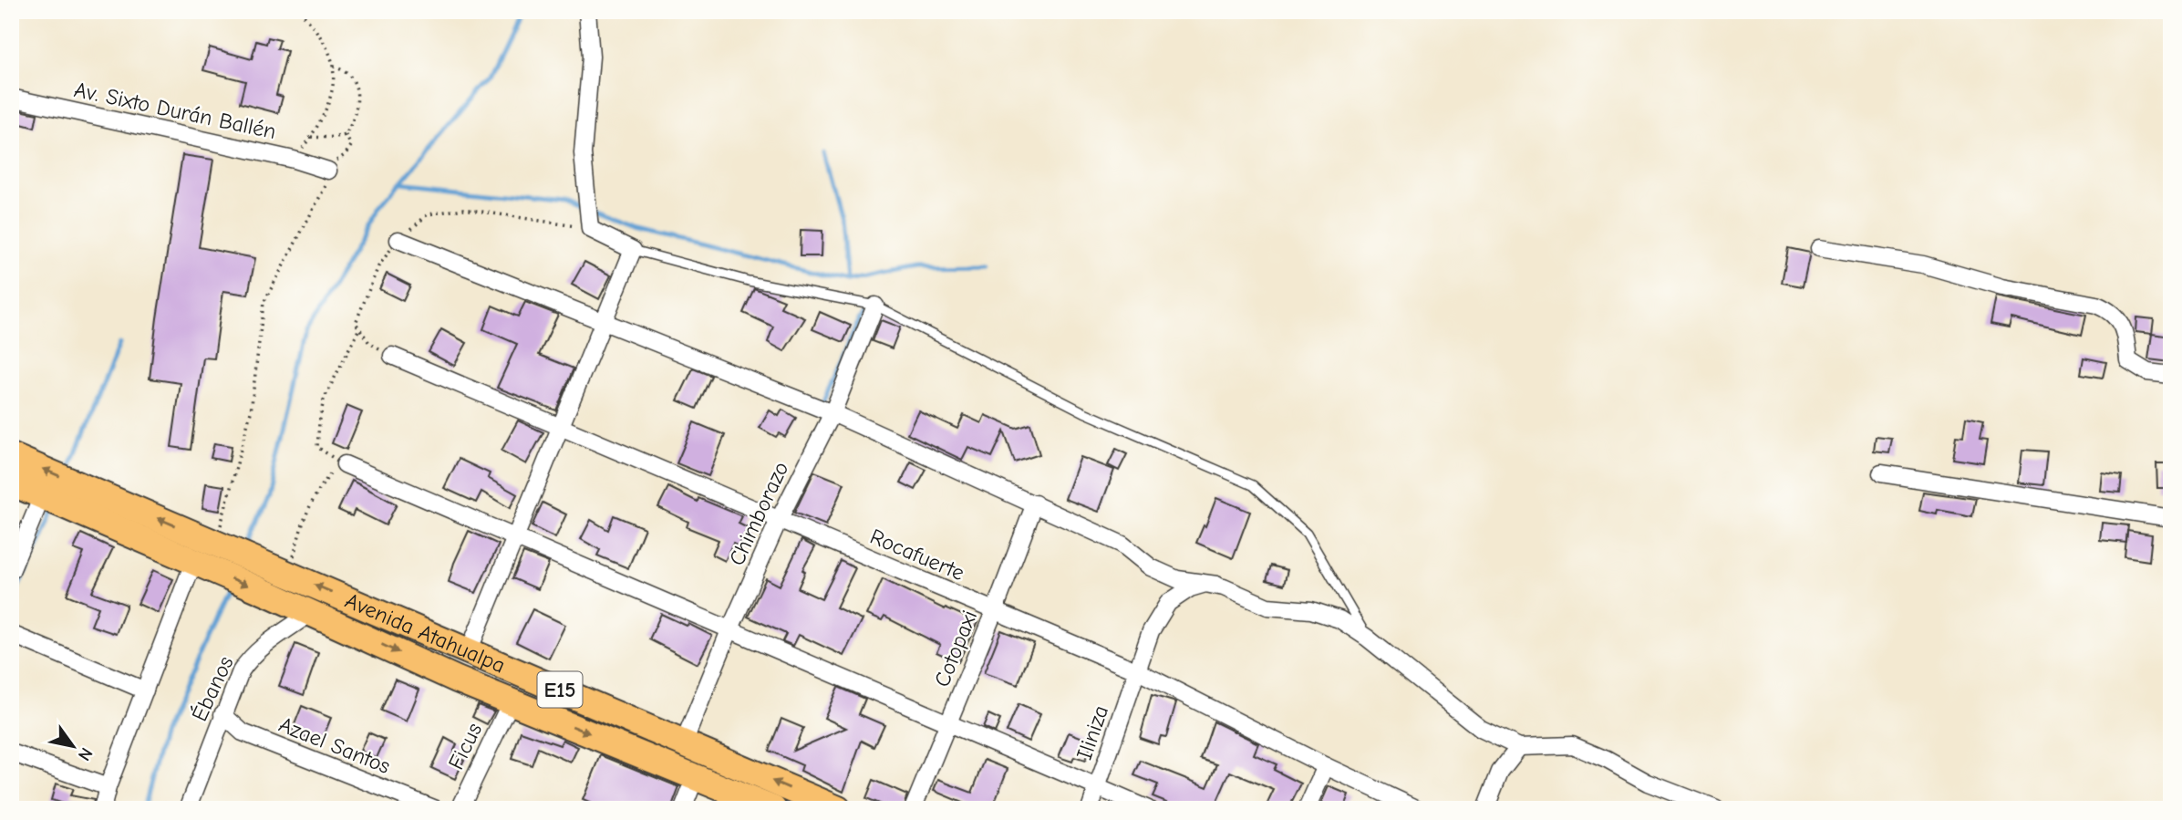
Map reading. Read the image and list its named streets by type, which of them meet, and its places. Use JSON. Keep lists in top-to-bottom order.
{
  "streets": {
    "highway": ["Avenida Atahualpa", "E15"],
    "street": [
      "Av. Sixto Durán Ballén",
      "Chimborazo",
      "Rocafuerte",
      "Cotopaxi",
      "Ébanos",
      "Iliniza",
      "Azael Santos",
      "Ficus"
    ]
  },
  "crossings": [
    ["Chimborazo", "Rocafuerte"],
    ["Chimborazo", "Avenida Atahualpa"],
    ["Rocafuerte", "Cotopaxi"],
    ["Rocafuerte", "Iliniza"],
    ["Avenida Atahualpa", "Ébanos"],
    ["Avenida Atahualpa", "Ficus"],
    ["Ébanos", "Azael Santos"]
  ],
  "north": "bottom right"
}
